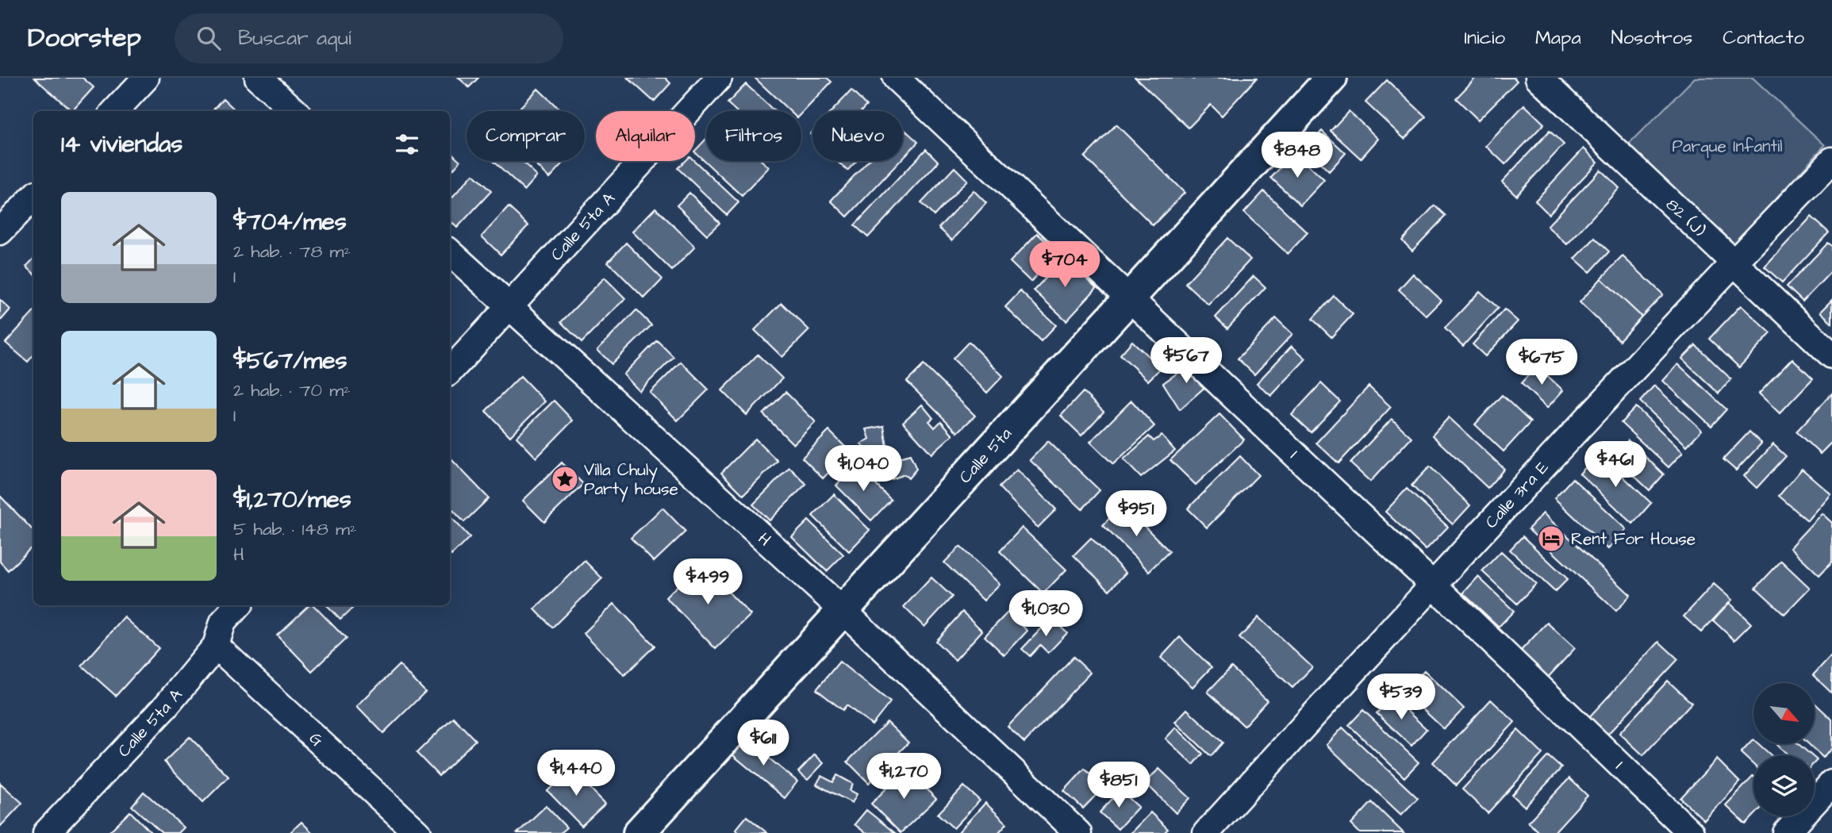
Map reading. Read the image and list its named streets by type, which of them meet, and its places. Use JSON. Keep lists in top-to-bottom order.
{
  "streets": {
    "street": [
      "82 (J)",
      "Calle 5ta A",
      "I",
      "Calle 5ta",
      "Calle 3ra E",
      "H",
      "G"
    ]
  },
  "crossings": [
    ["82 (J)", "Calle 3ra E"],
    ["Calle 5ta A", "H"],
    ["Calle 5ta A", "G"],
    ["I", "Calle 5ta"],
    ["I", "Calle 3ra E"],
    ["Calle 5ta", "H"]
  ],
  "parks": ["Parque Infantil"],
  "places": {
    "place": ["Villa Chuly Party house"],
    "hotel": ["Rent For House"]
  },
  "north": "bottom right",
  "page": {
    "header": "Doorstep",
    "search": "Buscar aquí",
    "nav": [
      "Inicio",
      "Mapa",
      "Nosotros",
      "Contacto"
    ],
    "chip": [
      "Comprar",
      "Alquilar",
      "Filtros",
      "Nuevo"
    ],
    "heading": "14 viviendas",
    "price": [
      "$848",
      "$704",
      "$567",
      "$675",
      "$461",
      "$1,040",
      "$951",
      "$499",
      "$1,030",
      "$539",
      "$611",
      "$1,440",
      "$1,270",
      "$851"
    ],
    "list": [
      {
        "name": "$704/mes",
        "note": "2 hab. · 78 m² · I"
      },
      {
        "name": "$567/mes",
        "note": "2 hab. · 70 m² · I"
      },
      {
        "name": "$1,270/mes",
        "note": "5 hab. · 148 m² · H"
      }
    ]
  }
}
